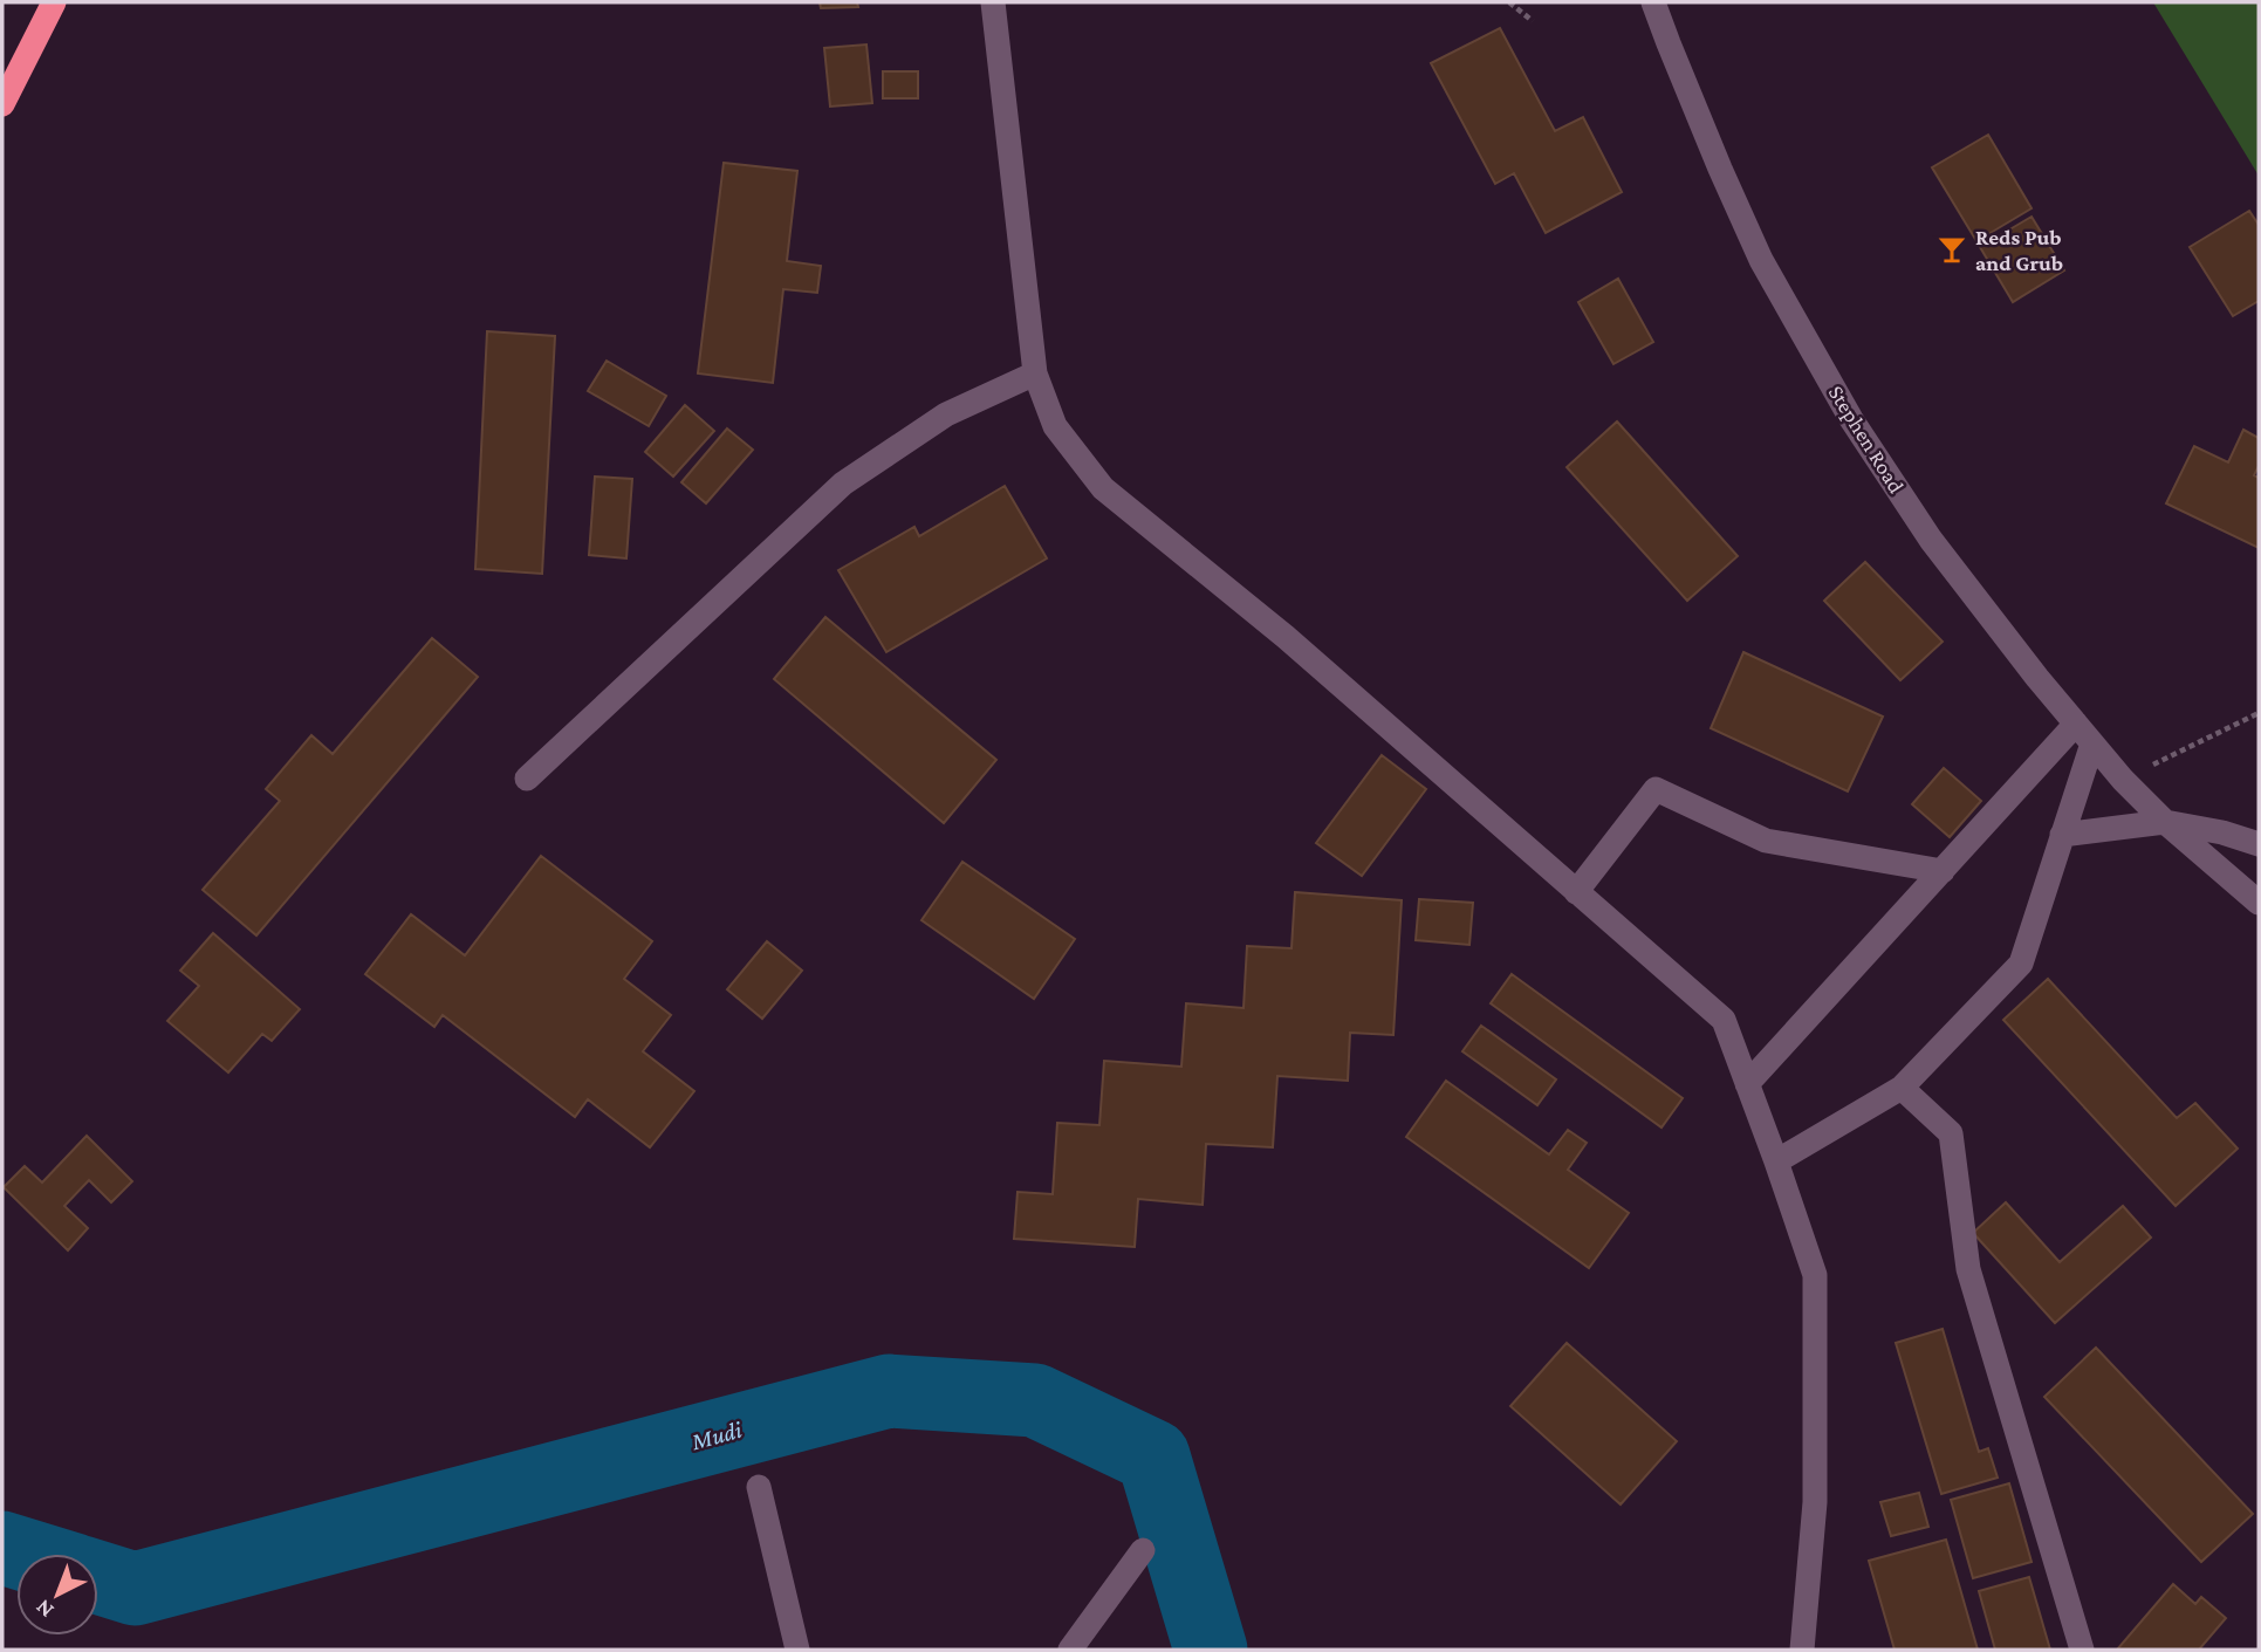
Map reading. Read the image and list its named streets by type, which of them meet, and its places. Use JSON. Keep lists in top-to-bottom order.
{
  "streets": {
    "street": ["Stephen Road"]
  },
  "water": ["Mudi"],
  "places": {
    "bar": ["Reds Pub and Grub"]
  },
  "north": "bottom left"
}
